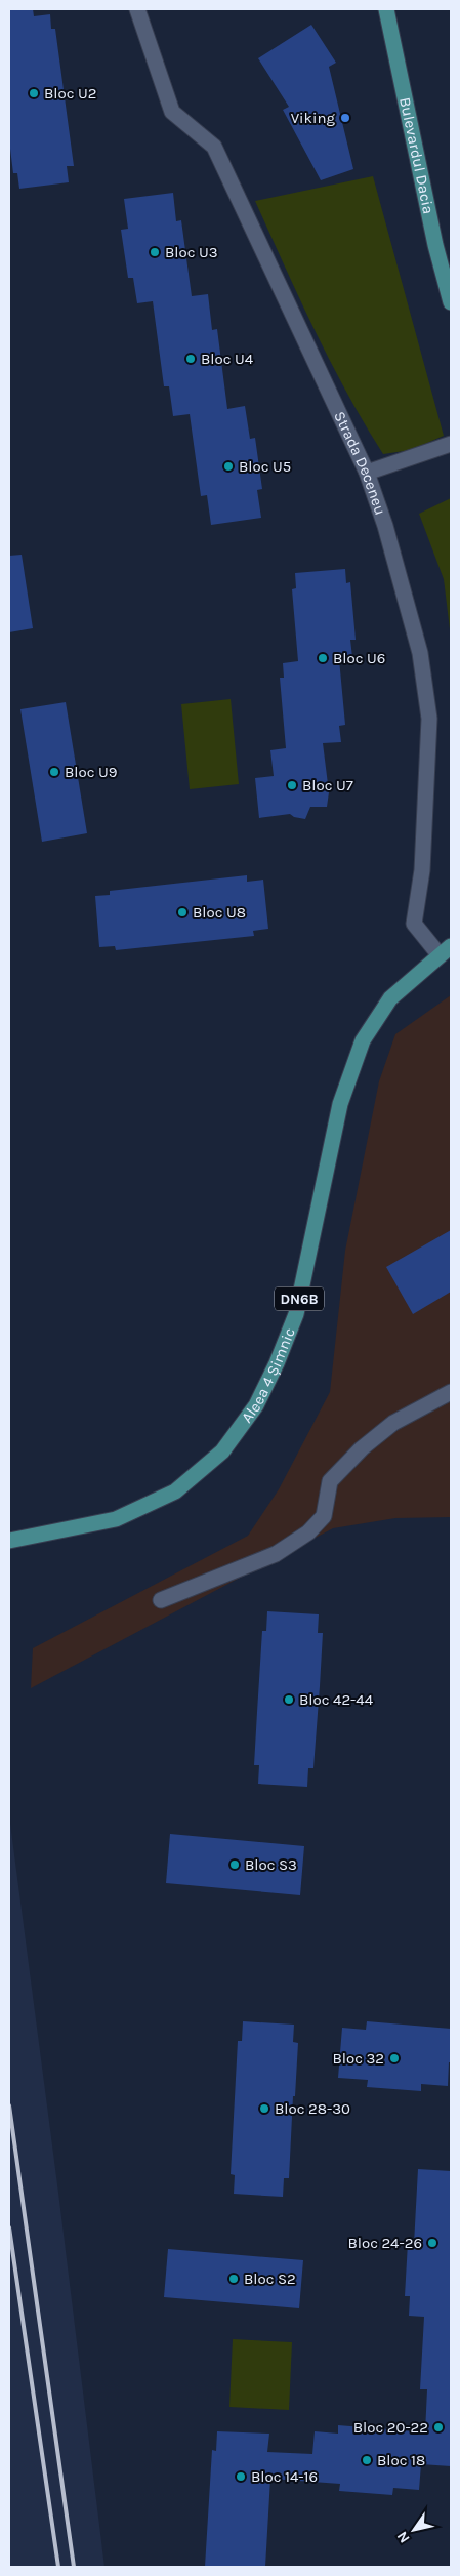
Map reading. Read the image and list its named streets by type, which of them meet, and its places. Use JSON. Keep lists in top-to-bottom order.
{
  "streets": {
    "main road": ["Bulevardul Dacia", "DN6B", "Aleea 4 Șimnic"],
    "street": ["Strada Deceneu"]
  },
  "crossings": [
    ["Strada Deceneu", "Aleea 4 Șimnic"]
  ],
  "places": [
    "Bloc U2",
    "Viking",
    "Bloc U3",
    "Bloc U4",
    "Bloc U5",
    "Bloc U6",
    "Bloc U9",
    "Bloc U7",
    "Bloc U8",
    "Bloc 42-44",
    "Bloc S3",
    "Bloc 32",
    "Bloc 28-30",
    "Bloc 24-26",
    "Bloc S2",
    "Bloc 20-22",
    "Bloc 18",
    "Bloc 14-16"
  ],
  "north": "bottom left"
}
